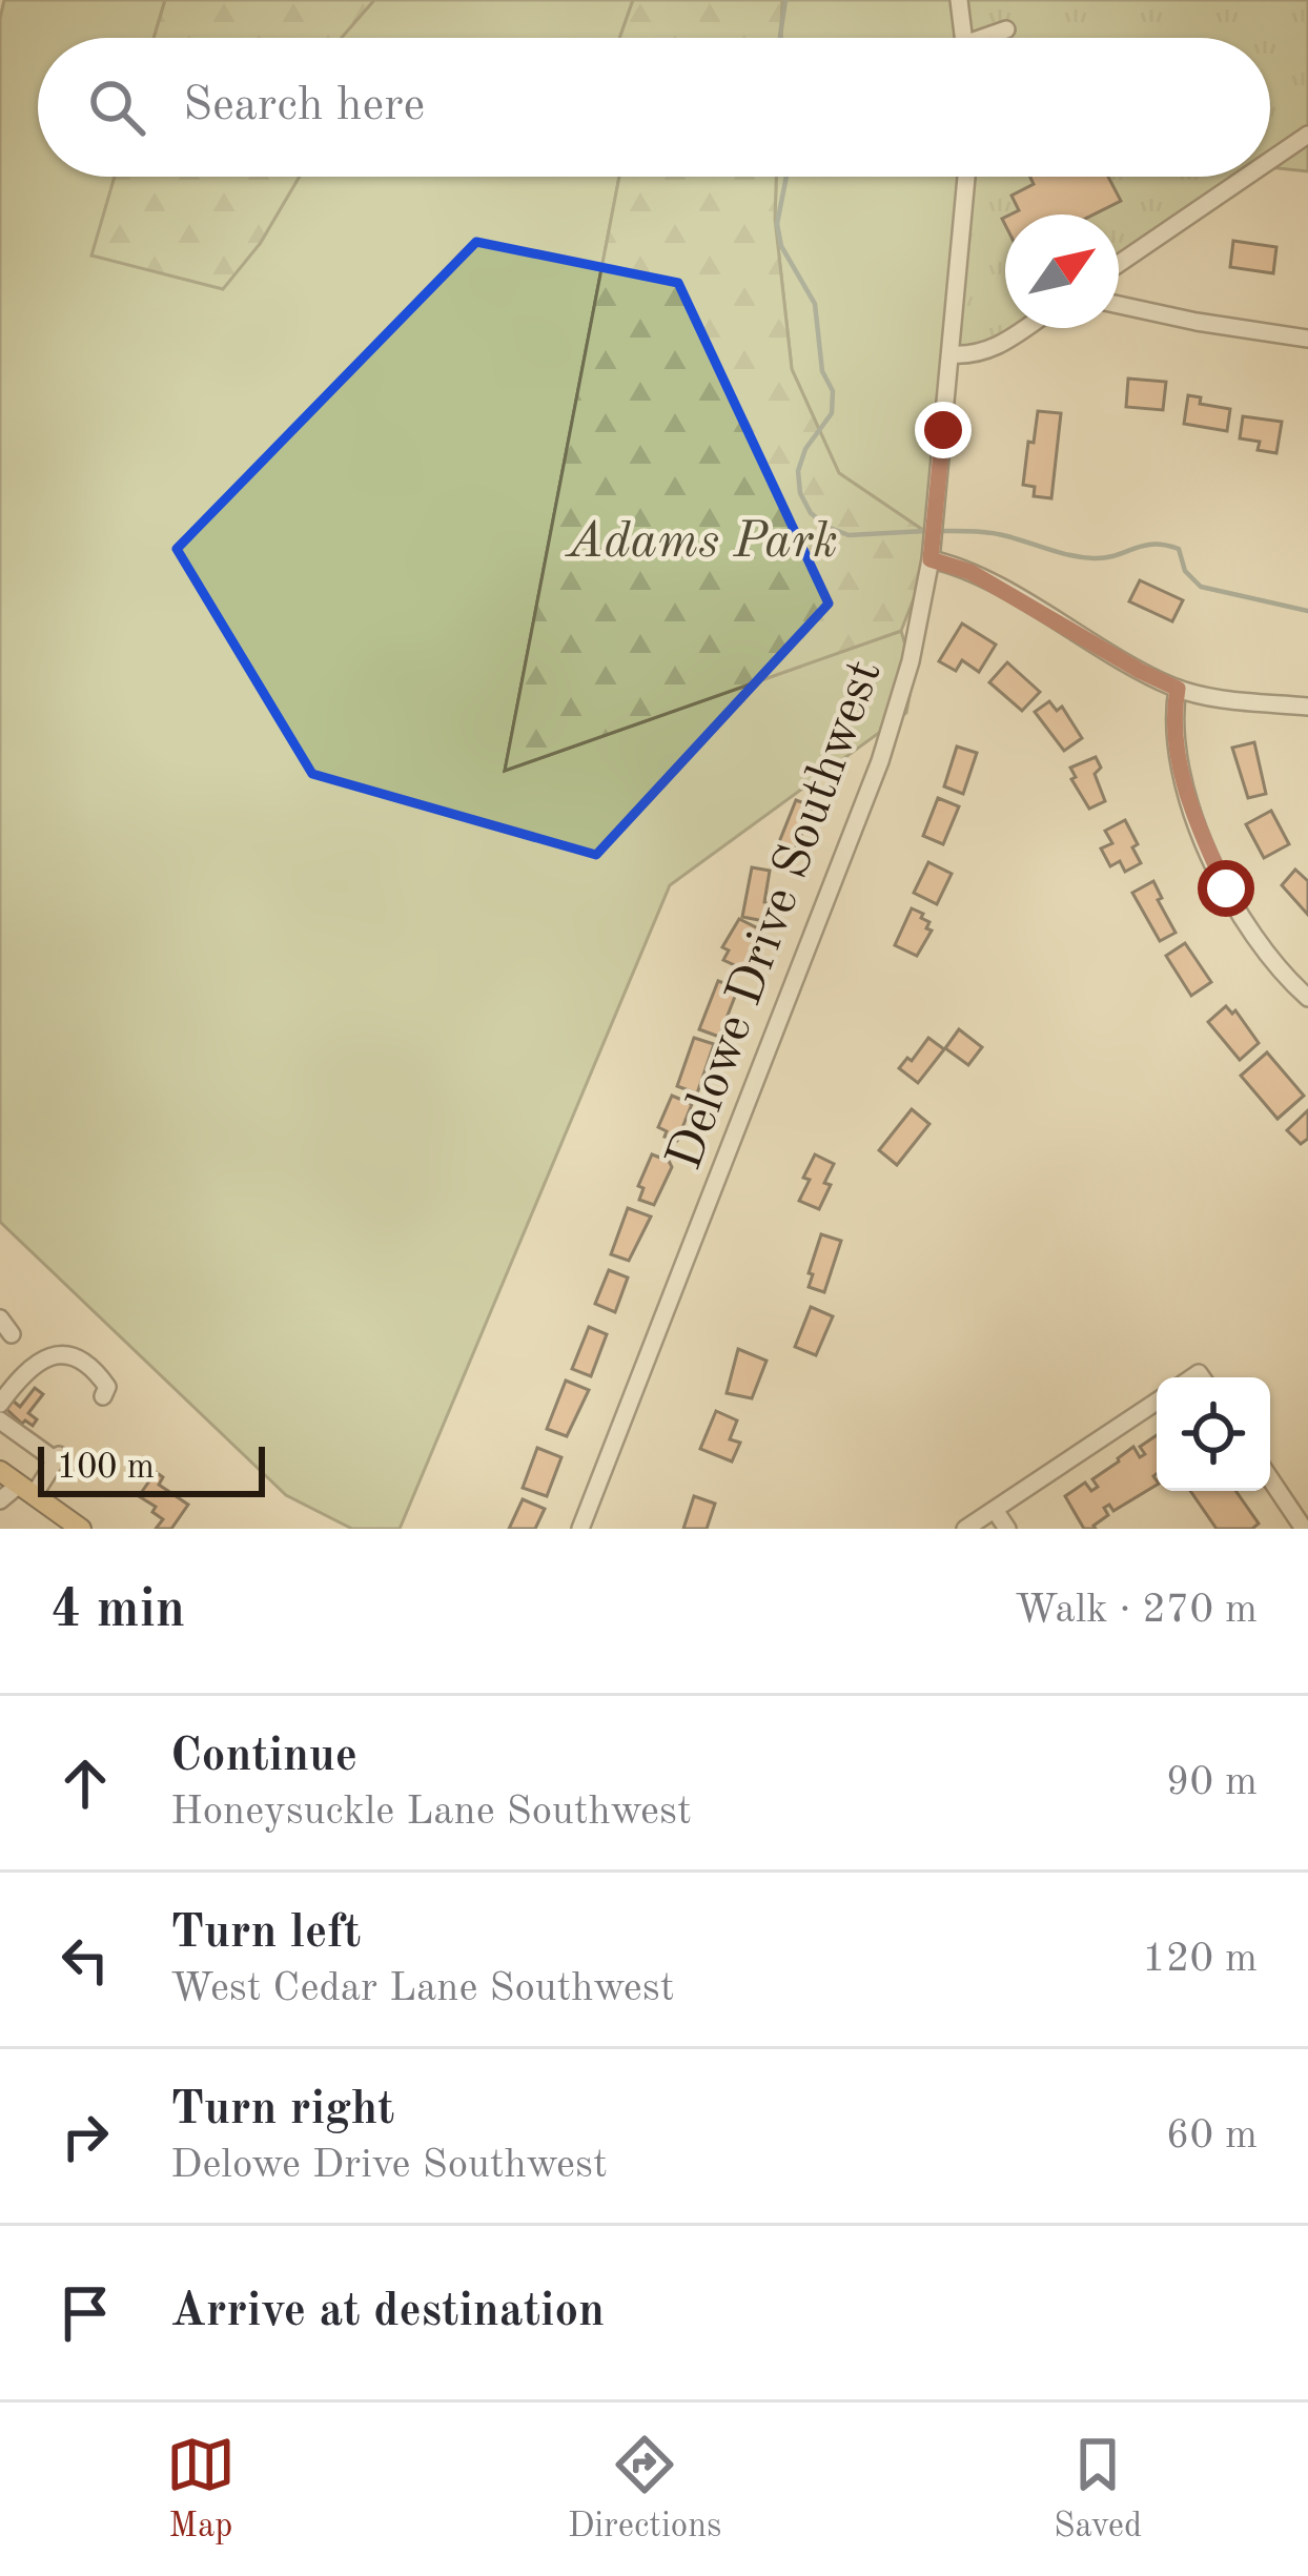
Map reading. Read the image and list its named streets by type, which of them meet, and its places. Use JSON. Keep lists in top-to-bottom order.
{
  "streets": {
    "street": ["Delowe Drive Southwest"]
  },
  "parks": ["Adams Park"],
  "scale_bar": "100 m",
  "north": "top right",
  "page": {
    "search": "Search here",
    "scale": "100 m",
    "heading": ["4 min", "Walk · 270 m"],
    "list": [
      ["Continue", "Honeysuckle Lane Southwest", "90 m"],
      ["Turn left", "West Cedar Lane Southwest", "120 m"],
      ["Turn right", "Delowe Drive Southwest", "60 m"],
      "Arrive at destination"
    ],
    "nav": ["Map", "Directions", "Saved"]
  }
}
